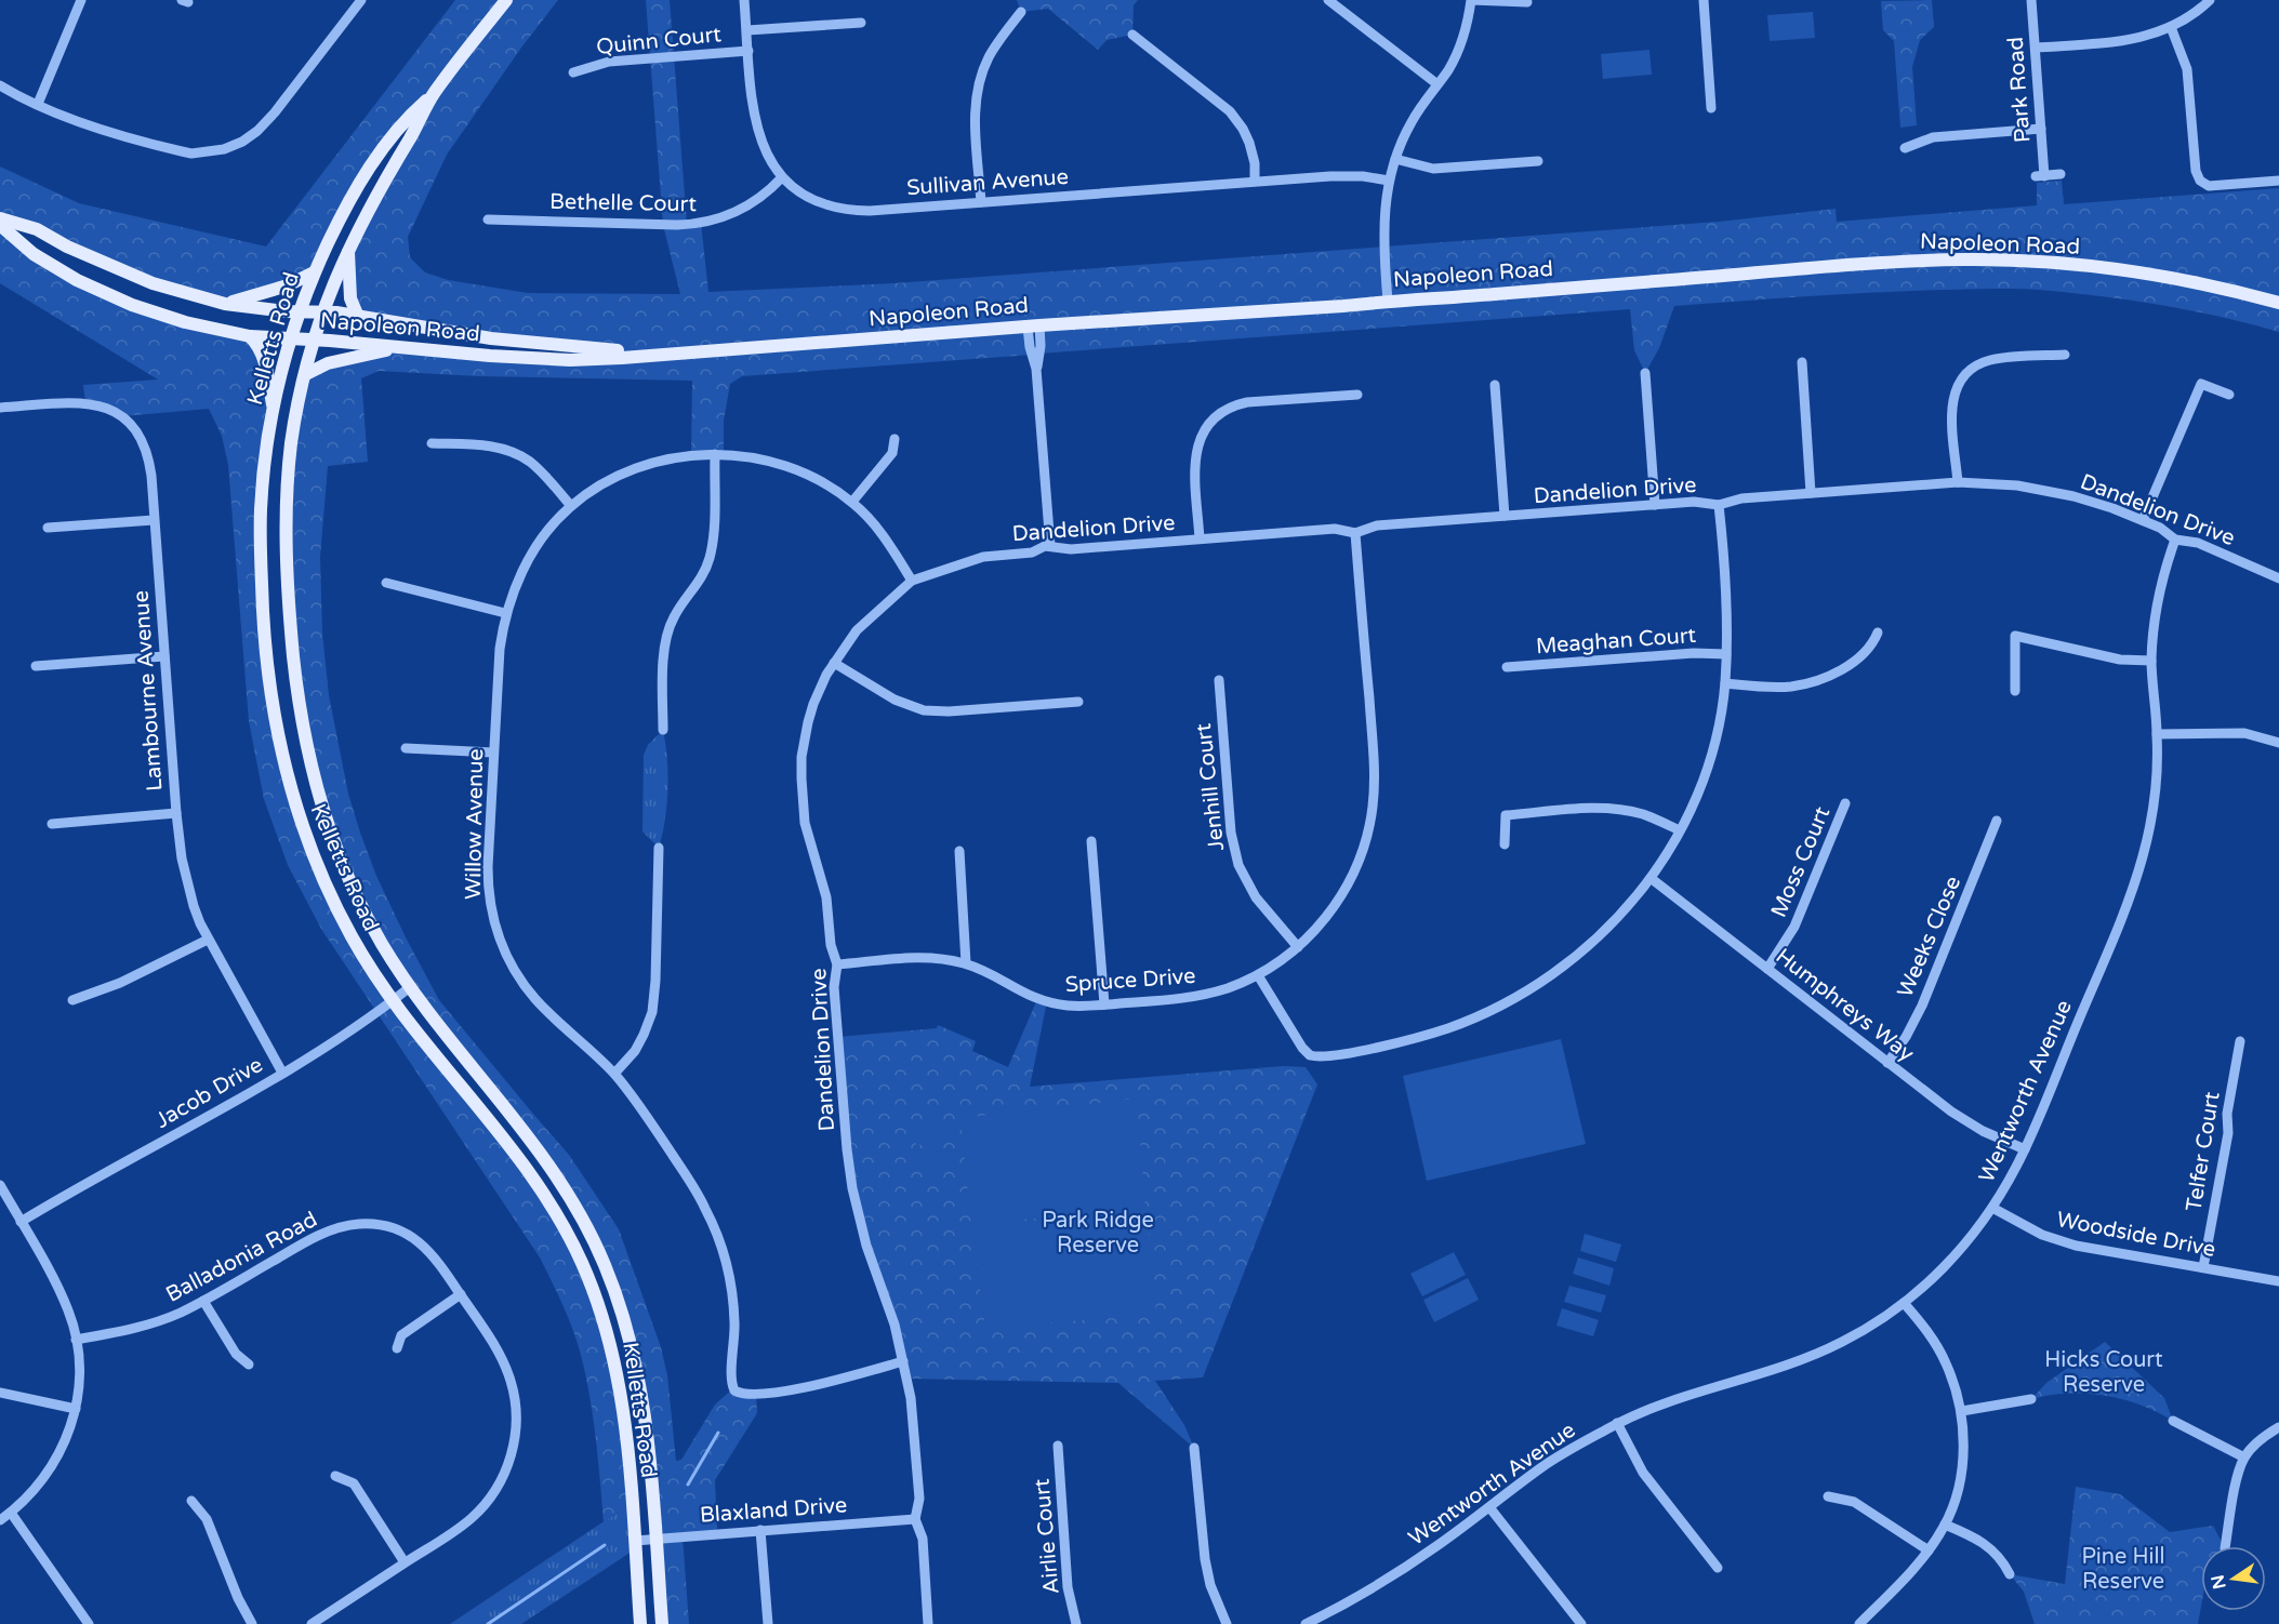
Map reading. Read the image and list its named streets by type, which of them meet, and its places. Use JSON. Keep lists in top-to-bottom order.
{
  "streets": {
    "main road": ["Napoleon Road", "Kelletts Road"],
    "street": [
      "Quinn Court",
      "Park Road",
      "Sullivan Avenue",
      "Bethelle Court",
      "Dandelion Drive",
      "Meaghan Court",
      "Lambourne Avenue",
      "Jenhill Court",
      "Willow Avenue",
      "Moss Court",
      "Weeks Close",
      "Spruce Drive",
      "Humphreys Way",
      "Wentworth Avenue",
      "Jacob Drive",
      "Telfer Court",
      "Woodside Drive",
      "Balladonia Road",
      "Blaxland Drive",
      "Airlie Court"
    ]
  },
  "crossings": [
    ["Quinn Court", "Sullivan Avenue"],
    ["Sullivan Avenue", "Bethelle Court"],
    ["Napoleon Road", "Kelletts Road"],
    ["Kelletts Road", "Jacob Drive"],
    ["Kelletts Road", "Blaxland Drive"],
    ["Dandelion Drive", "Willow Avenue"],
    ["Dandelion Drive", "Spruce Drive"],
    ["Dandelion Drive", "Wentworth Avenue"],
    ["Dandelion Drive", "Blaxland Drive"],
    ["Lambourne Avenue", "Jacob Drive"],
    ["Jenhill Court", "Spruce Drive"],
    ["Moss Court", "Humphreys Way"],
    ["Weeks Close", "Humphreys Way"],
    ["Humphreys Way", "Wentworth Avenue"],
    ["Wentworth Avenue", "Woodside Drive"],
    ["Telfer Court", "Woodside Drive"]
  ],
  "parks": ["Park Ridge Reserve", "Hicks Court Reserve", "Pine Hill Reserve"],
  "north": "left"
}
